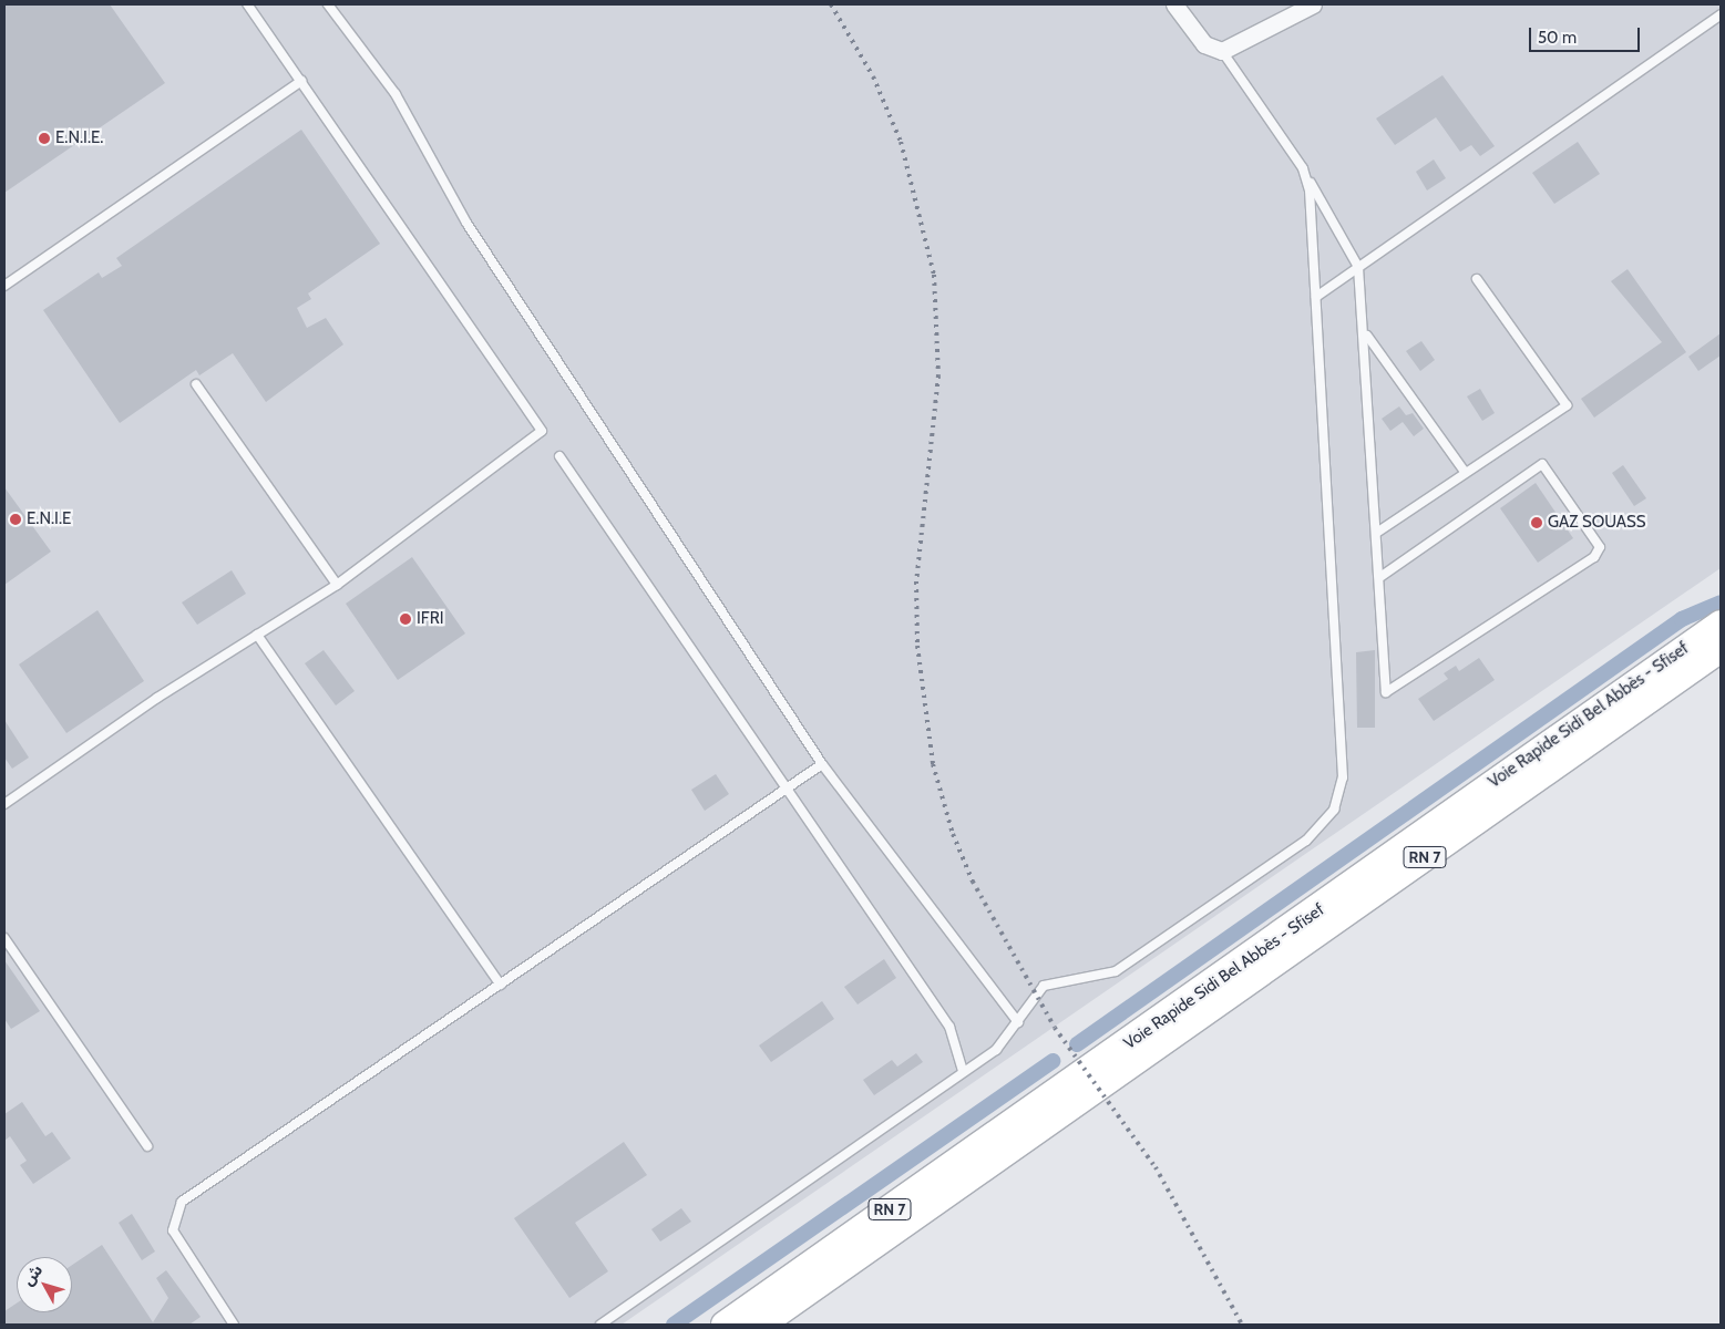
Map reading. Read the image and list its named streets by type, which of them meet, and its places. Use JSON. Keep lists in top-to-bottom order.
{
  "streets": {
    "highway": ["Voie Rapide Sidi Bel Abbès - Sfisef", "RN 7"]
  },
  "places": [
    "E.N.I.E.",
    "E.N.I.E",
    "GAZ SOUASS",
    "IFRI"
  ],
  "scale_bar": "50 m",
  "north": "top left"
}
